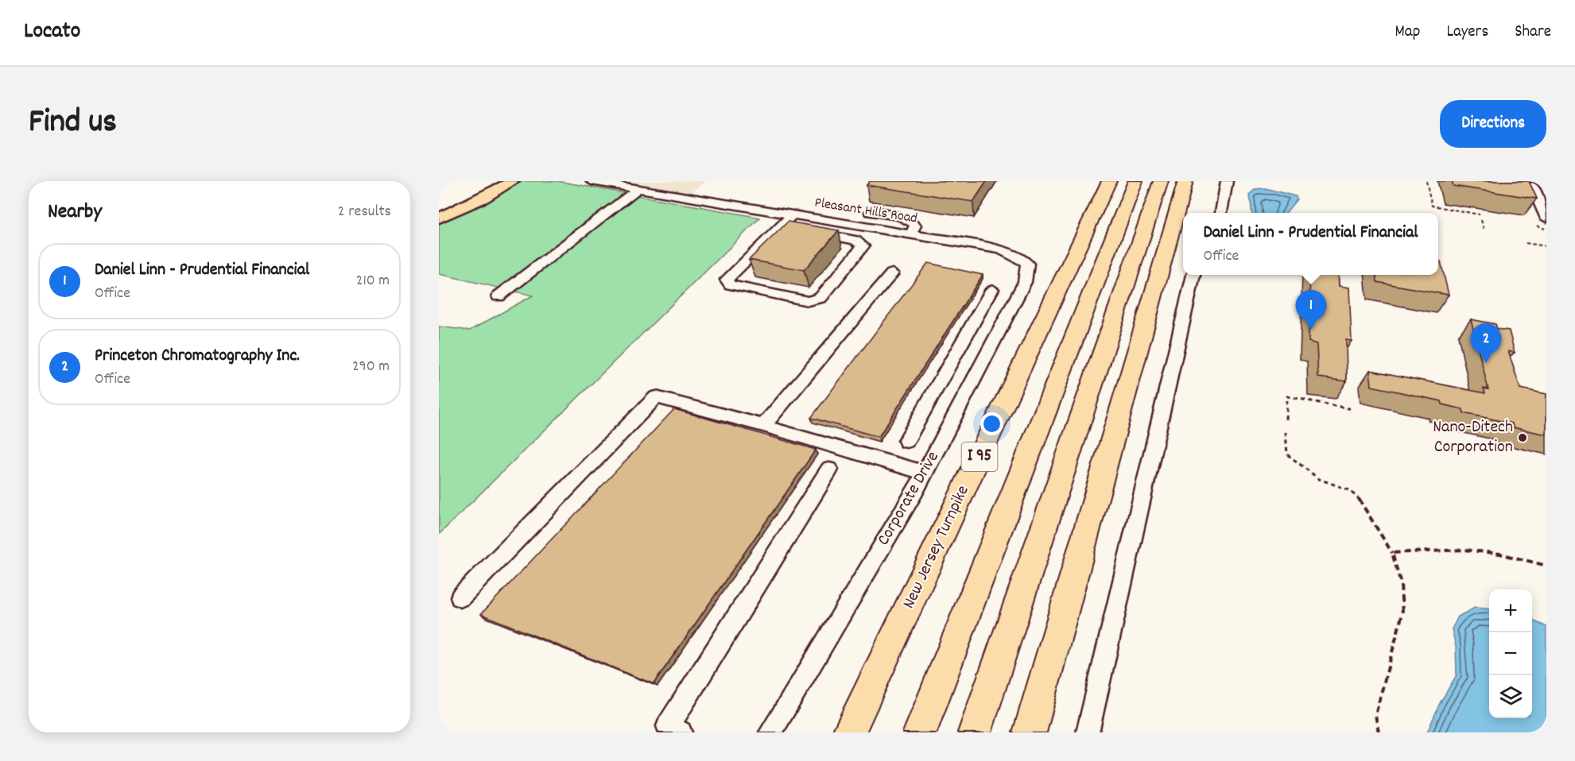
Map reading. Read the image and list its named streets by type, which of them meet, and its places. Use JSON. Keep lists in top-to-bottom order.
{
  "streets": {
    "highway": ["I 95", "New Jersey Turnpike"],
    "street": ["Pleasant Hills Road", "Corporate Drive"]
  },
  "crossings": [
    ["Pleasant Hills Road", "Corporate Drive"]
  ],
  "places": ["Nano-Ditech Corporation"],
  "page": {
    "header": "Locato",
    "nav": ["Map", "Layers", "Share"],
    "title": "Find us",
    "buttons": "Directions",
    "heading": ["Nearby", "2 results"],
    "popup": ["Daniel Linn - Prudential Financial", "Office"],
    "list": [
      {
        "mark": "1",
        "name": "Daniel Linn - Prudential Financial",
        "note": "Office",
        "value": "210 m"
      },
      {
        "mark": "2",
        "name": "Princeton Chromatography Inc.",
        "note": "Office",
        "value": "290 m"
      }
    ],
    "pins": ["1", "2"],
    "map_buttons": ["+", "−"]
  }
}
